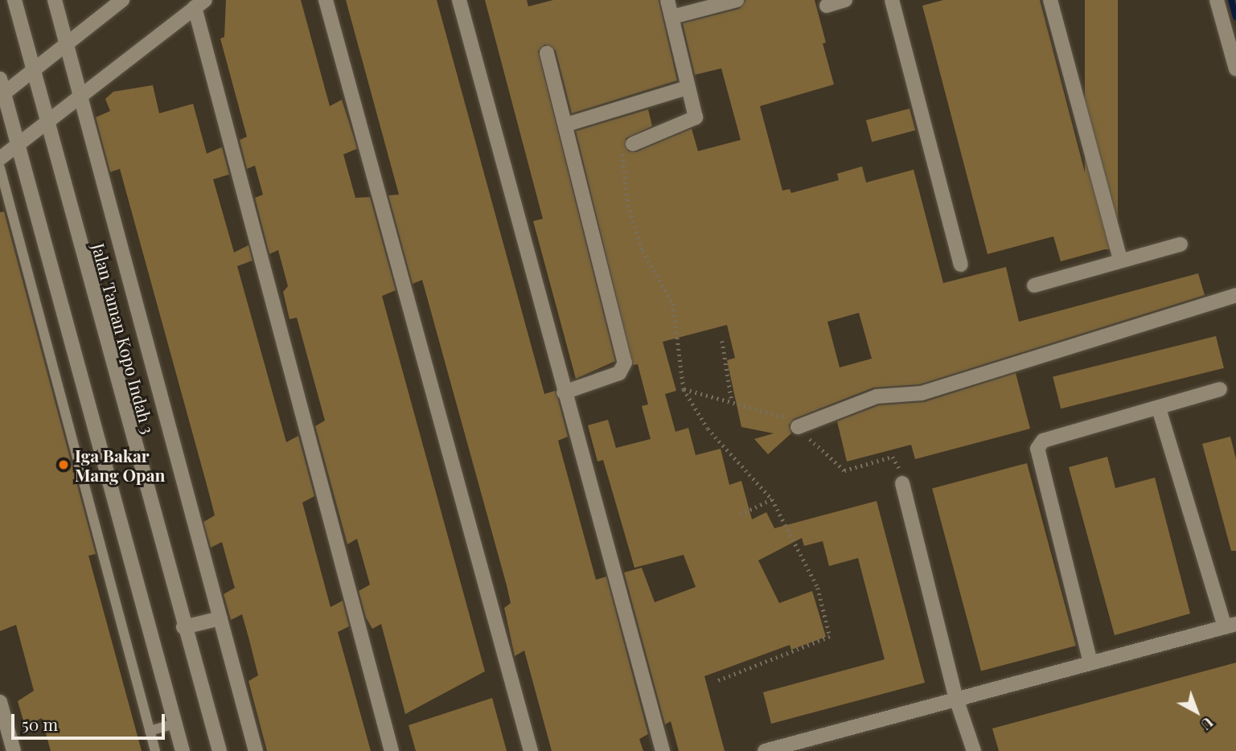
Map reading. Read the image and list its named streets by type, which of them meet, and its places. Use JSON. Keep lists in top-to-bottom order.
{
  "streets": {
    "street": ["Jalan Taman Kopo Indah 3"]
  },
  "places": ["Iga Bakar Mang Opan"],
  "scale_bar": "50 m",
  "north": "bottom right"
}
